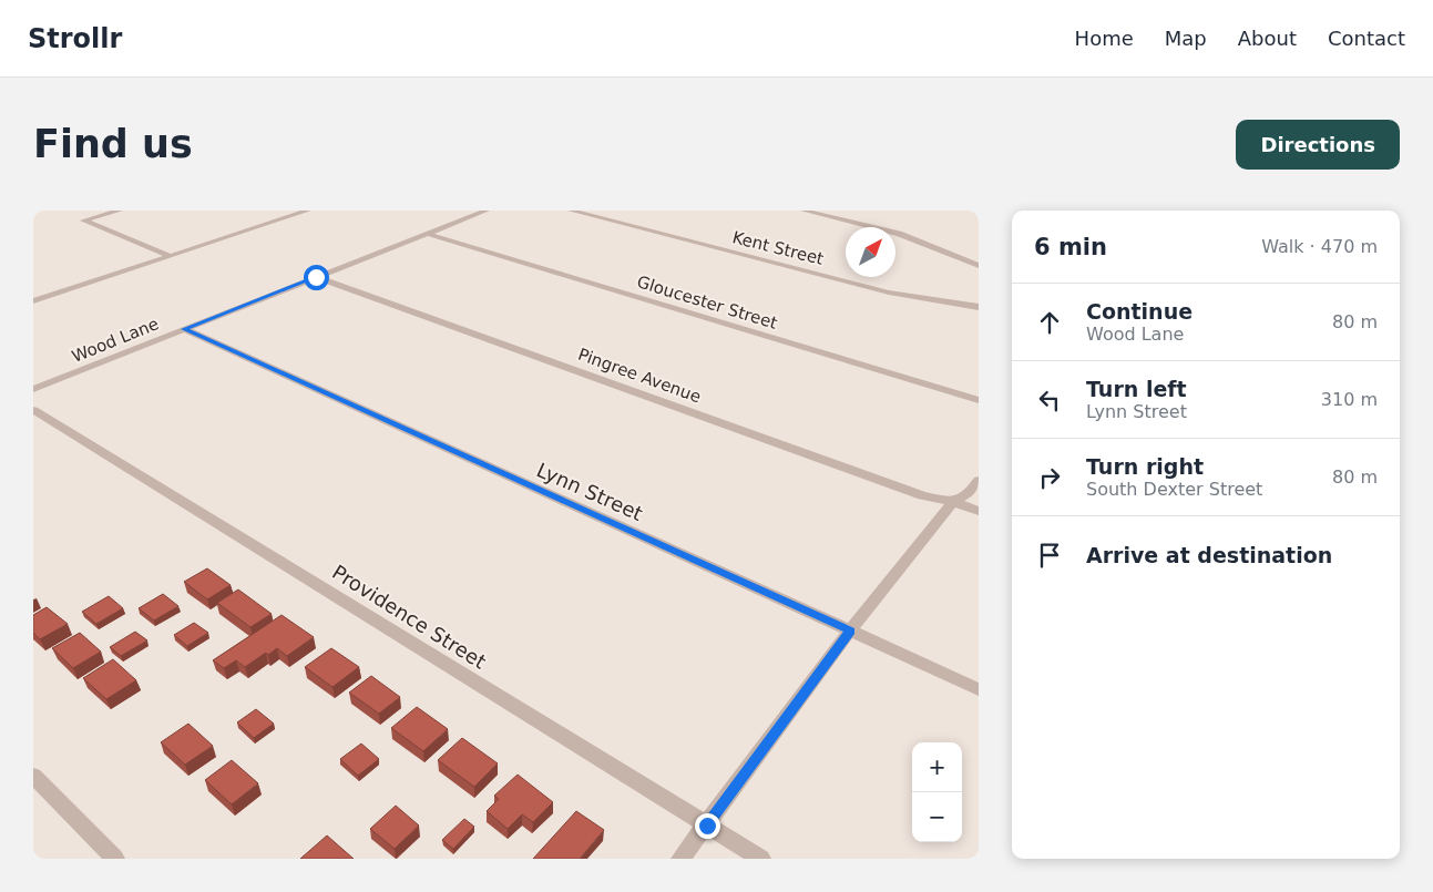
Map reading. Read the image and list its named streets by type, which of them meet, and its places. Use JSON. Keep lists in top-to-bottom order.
{
  "streets": {
    "street": [
      "Kent Street",
      "Gloucester Street",
      "Wood Lane",
      "Pingree Avenue",
      "Lynn Street",
      "Providence Street"
    ]
  },
  "crossings": [
    ["Gloucester Street", "Wood Lane"],
    ["Wood Lane", "Pingree Avenue"],
    ["Wood Lane", "Lynn Street"]
  ],
  "north": "top right",
  "page": {
    "header": "Strollr",
    "nav": [
      "Home",
      "Map",
      "About",
      "Contact"
    ],
    "buttons": "Directions",
    "title": "Find us",
    "heading": ["6 min", "Walk · 470 m"],
    "list": [
      ["Continue", "Wood Lane", "80 m"],
      ["Turn left", "Lynn Street", "310 m"],
      ["Turn right", "South Dexter Street", "80 m"],
      "Arrive at destination"
    ],
    "map_buttons": ["+", "−"]
  }
}
